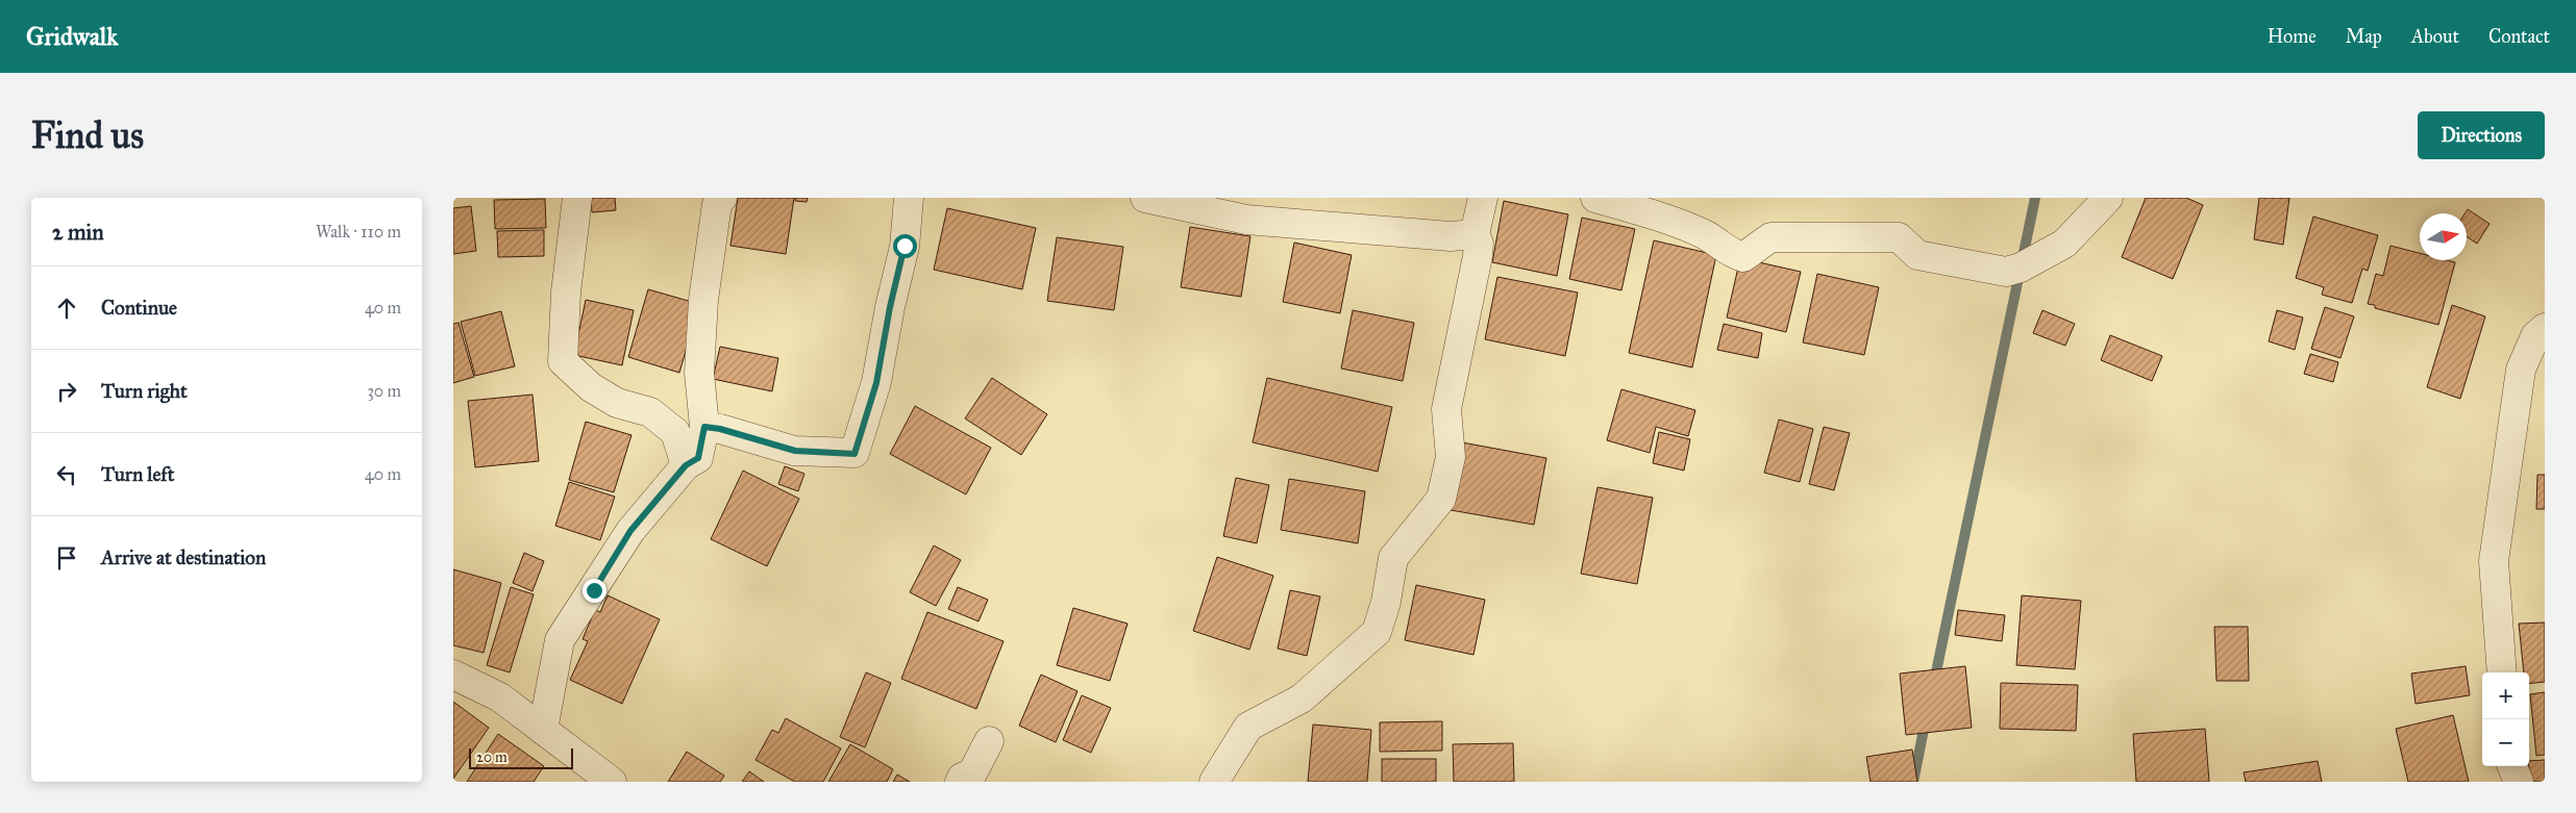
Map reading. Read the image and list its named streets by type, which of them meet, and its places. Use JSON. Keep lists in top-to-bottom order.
{
  "scale_bar": "20 m",
  "north": "right",
  "page": {
    "header": "Gridwalk",
    "nav": [
      "Home",
      "Map",
      "About",
      "Contact"
    ],
    "buttons": "Directions",
    "title": "Find us",
    "heading": ["2 min", "Walk · 110 m"],
    "list": [
      ["Continue", "40 m"],
      ["Turn right", "30 m"],
      ["Turn left", "40 m"],
      "Arrive at destination"
    ],
    "map_buttons": ["+", "−"],
    "scale": "20 m"
  }
}
